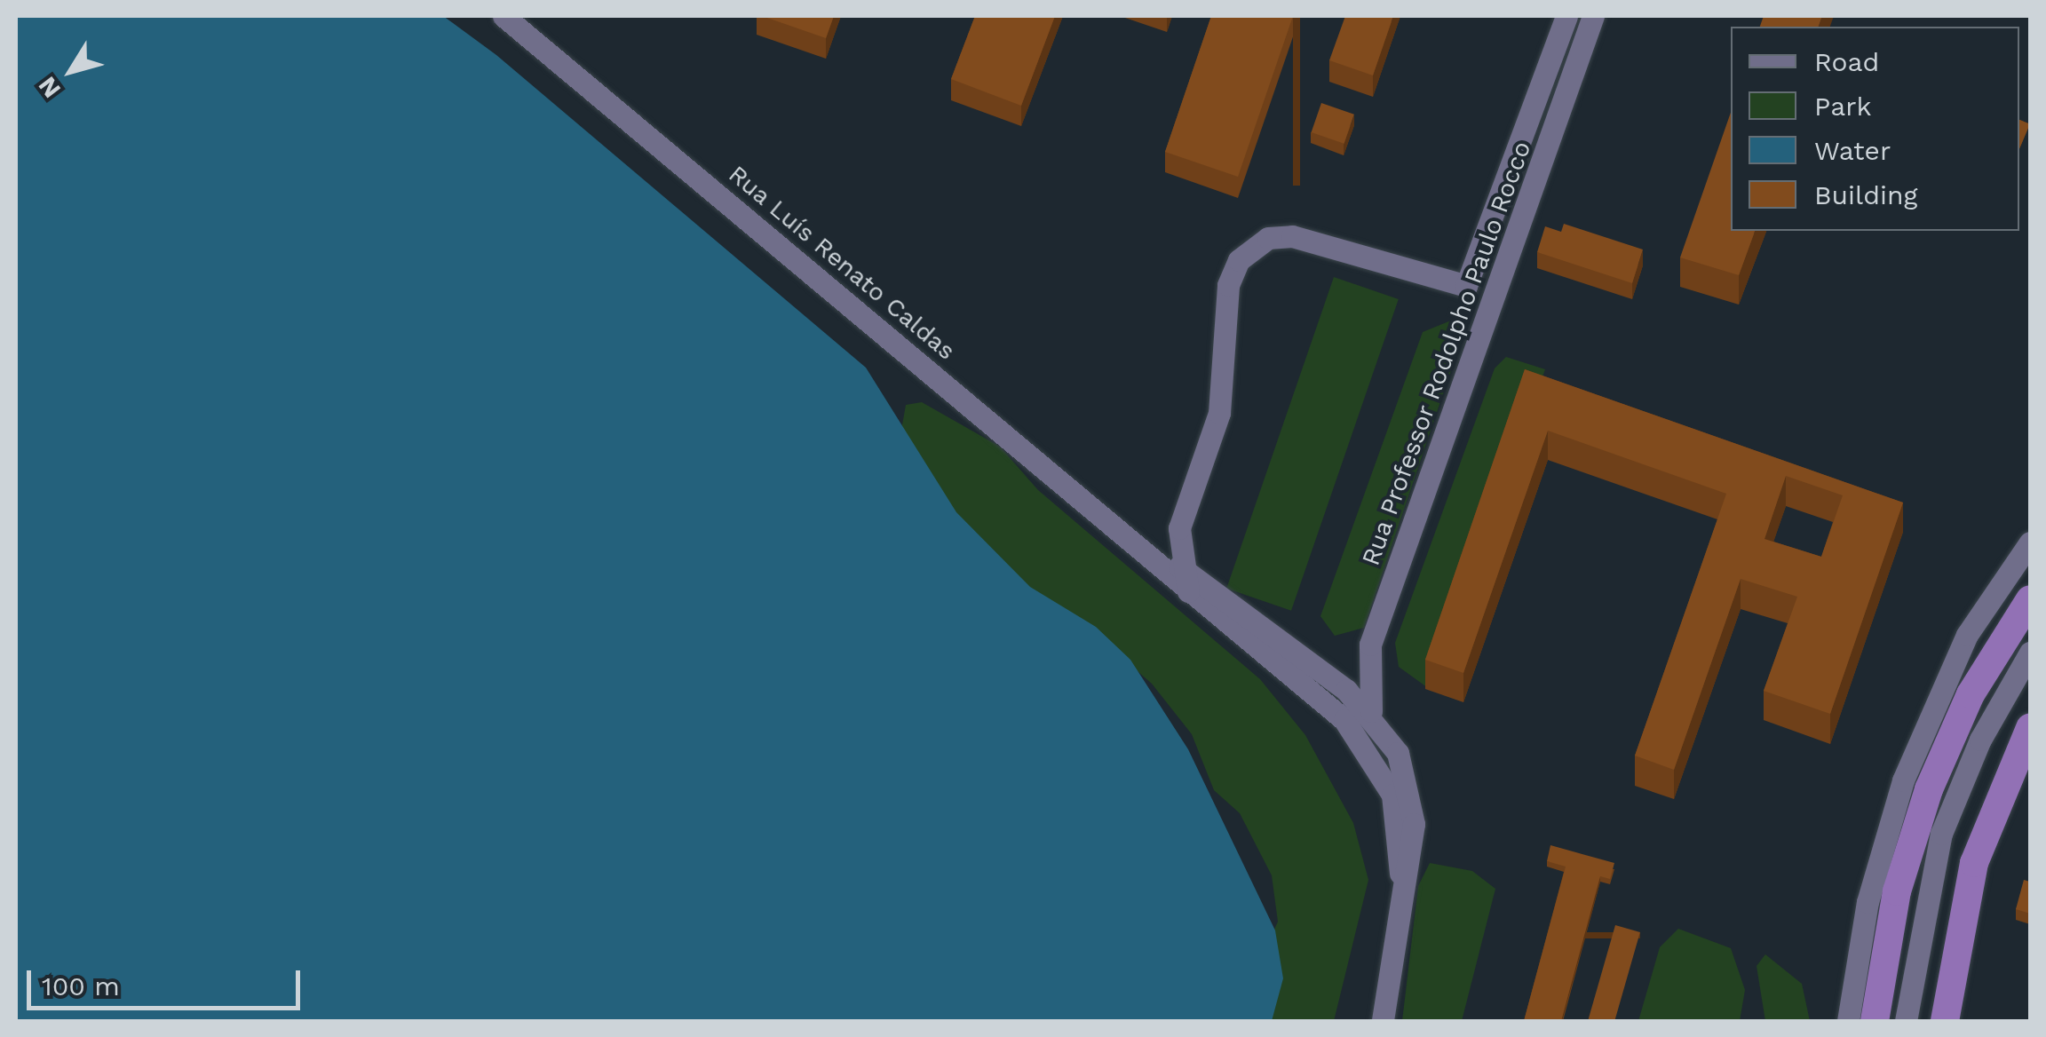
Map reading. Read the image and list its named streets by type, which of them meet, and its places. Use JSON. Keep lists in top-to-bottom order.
{
  "streets": {
    "street": ["Rua Luís Renato Caldas", "Rua Professor Rodolpho Paulo Rocco"]
  },
  "crossings": [
    ["Rua Luís Renato Caldas", "Rua Professor Rodolpho Paulo Rocco"]
  ],
  "legend": [
    "Road",
    "Park",
    "Water",
    "Building"
  ],
  "scale_bar": "100 m",
  "north": "bottom left"
}
